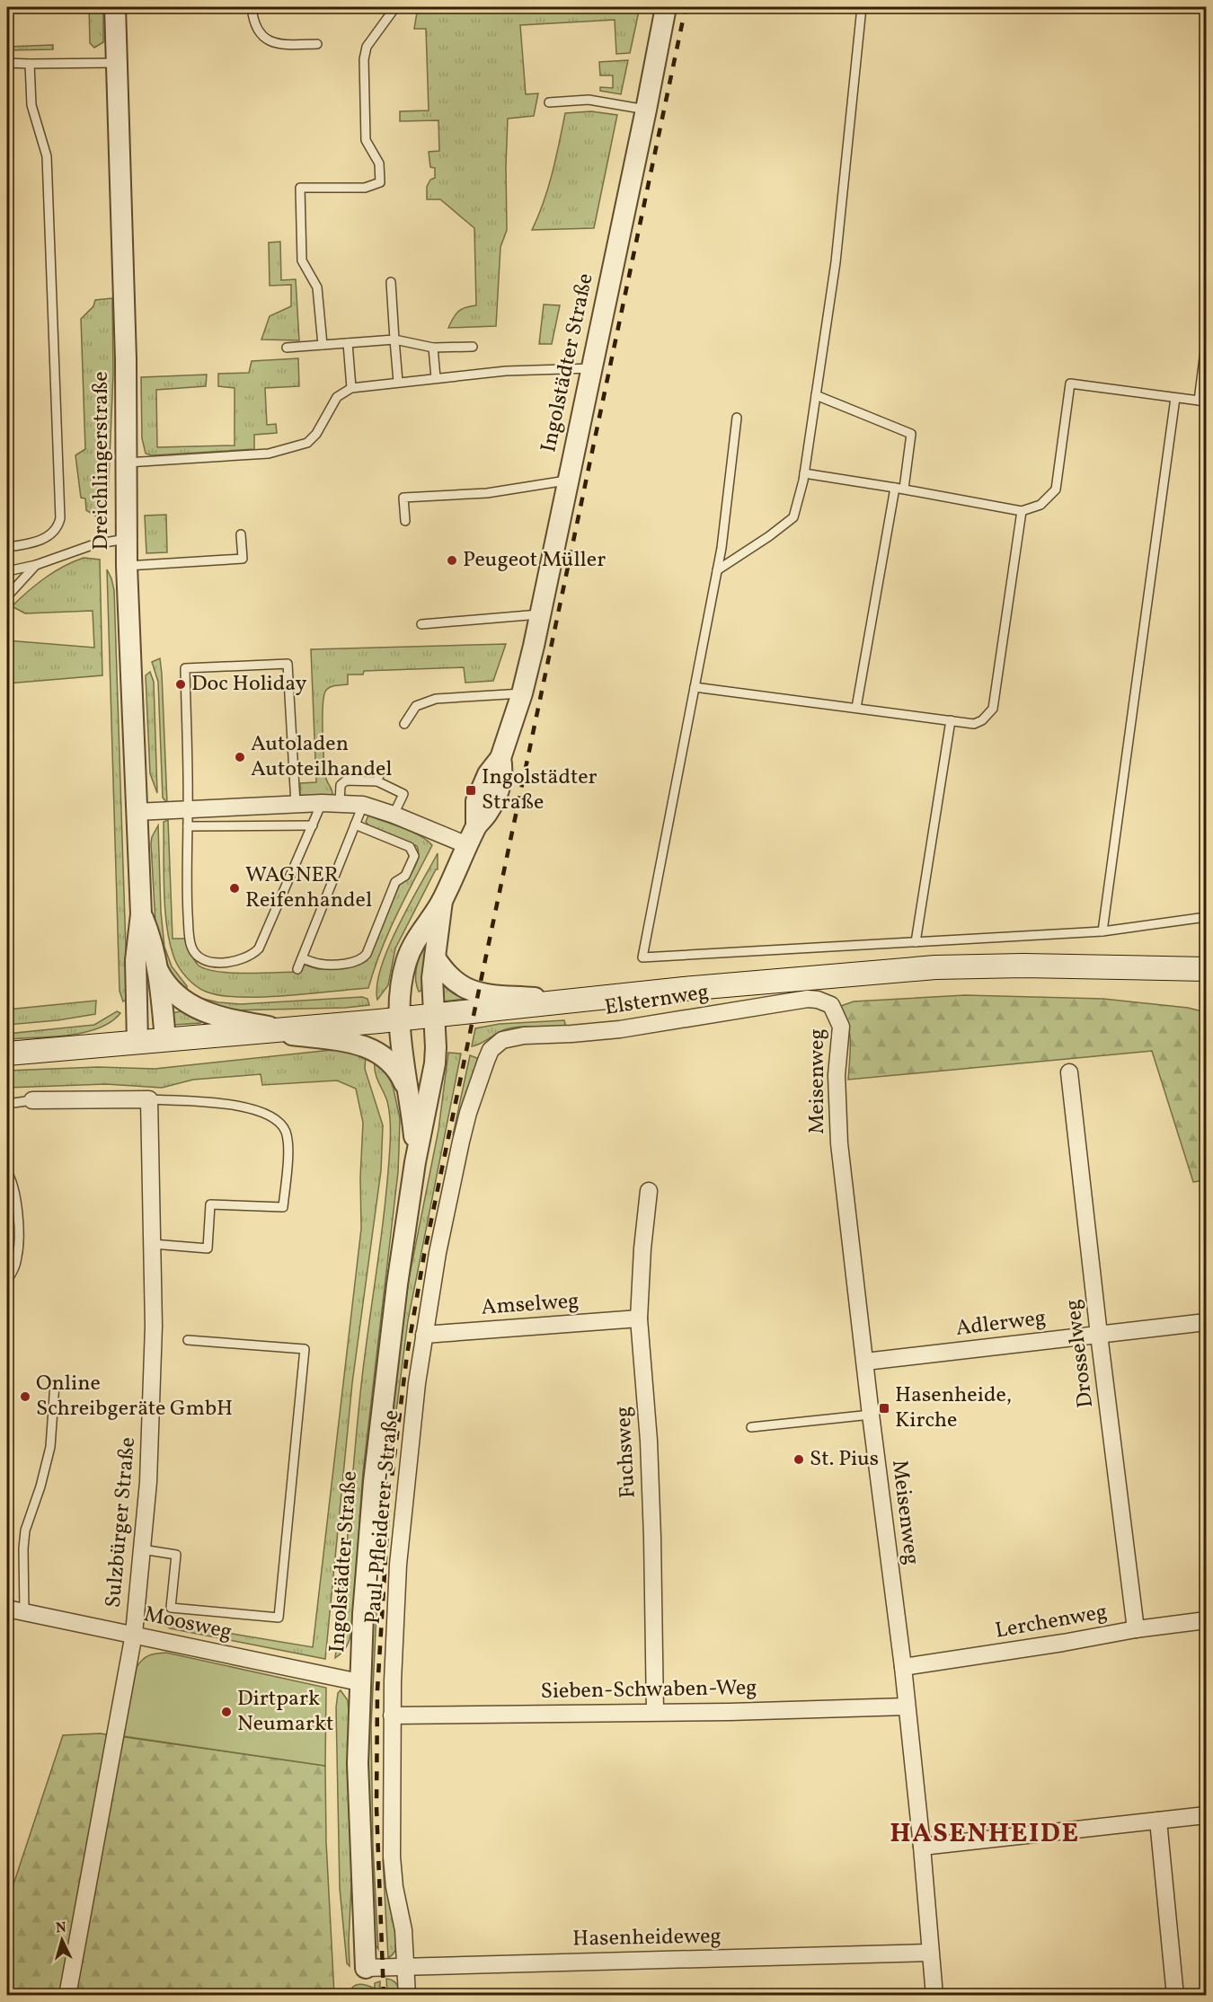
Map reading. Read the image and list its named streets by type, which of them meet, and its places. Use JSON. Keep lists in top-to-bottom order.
{
  "streets": {
    "street": [
      "Ingolstädter Straße",
      "Dreichlingerstraße",
      "Elsternweg",
      "Meisenweg",
      "Amselweg",
      "Adlerweg",
      "Drosselweg",
      "Fuchsweg",
      "Paul-Pfleiderer-Straße",
      "Sulzbürger Straße",
      "Lerchenweg",
      "Moosweg",
      "Sieben-Schwaben-Weg",
      "Hasenheideweg"
    ]
  },
  "crossings": [
    ["Ingolstädter Straße", "Moosweg"],
    ["Ingolstädter Straße", "Hasenheideweg"],
    ["Elsternweg", "Meisenweg"],
    ["Elsternweg", "Paul-Pfleiderer-Straße"],
    ["Meisenweg", "Adlerweg"],
    ["Meisenweg", "Lerchenweg"],
    ["Meisenweg", "Sieben-Schwaben-Weg"],
    ["Meisenweg", "Hasenheideweg"],
    ["Amselweg", "Fuchsweg"],
    ["Amselweg", "Paul-Pfleiderer-Straße"],
    ["Adlerweg", "Drosselweg"],
    ["Drosselweg", "Lerchenweg"],
    ["Fuchsweg", "Sieben-Schwaben-Weg"],
    ["Paul-Pfleiderer-Straße", "Sieben-Schwaben-Weg"],
    ["Paul-Pfleiderer-Straße", "Hasenheideweg"],
    ["Sulzbürger Straße", "Moosweg"]
  ],
  "districts": ["HASENHEIDE"],
  "places": {
    "other": [
      "Peugeot Müller",
      "Doc Holiday",
      "Autoladen Autoteilhandel",
      "WAGNER Reifenhandel",
      "Online Schreibgeräte GmbH",
      "St. Pius",
      "Dirtpark Neumarkt"
    ],
    "transit": ["Ingolstädter Straße", "Hasenheide, Kirche"]
  },
  "north": "top"
}
